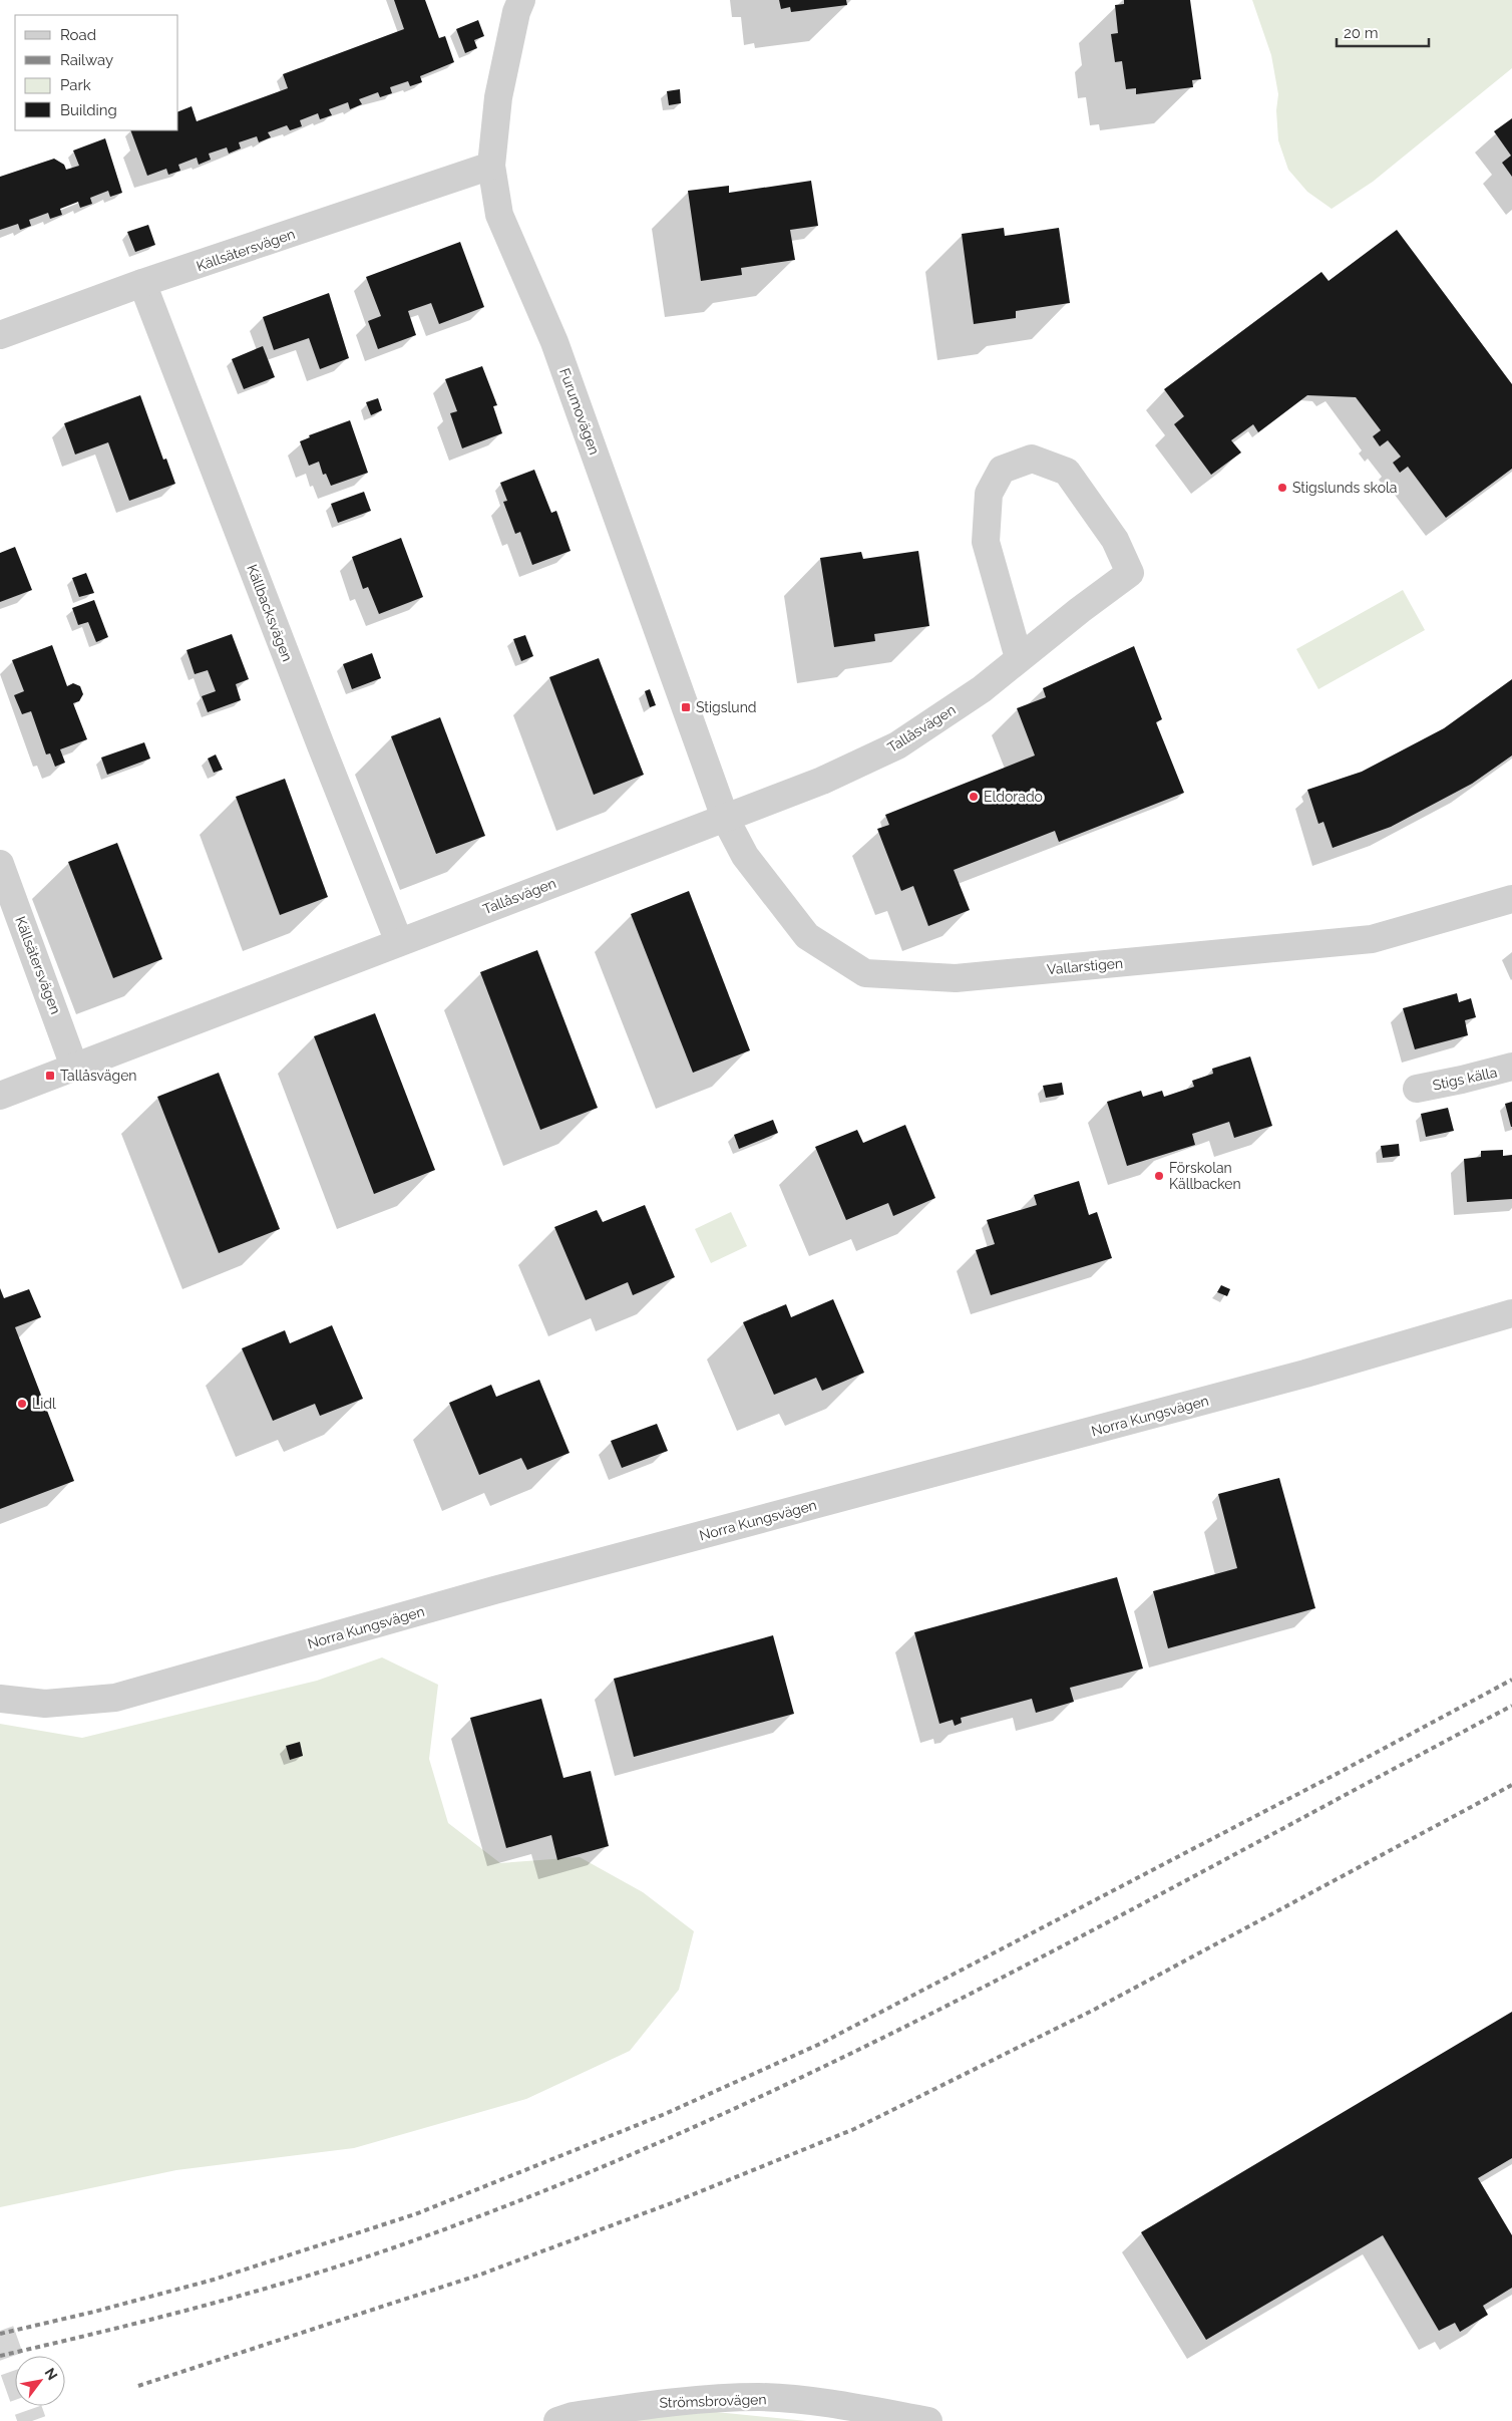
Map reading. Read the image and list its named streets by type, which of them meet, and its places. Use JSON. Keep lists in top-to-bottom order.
{
  "streets": {
    "street": [
      "Källsätersvägen",
      "Furumovägen",
      "Källbacksvägen",
      "Tallåsvägen",
      "Vallarstigen",
      "Stigs källa",
      "Norra Kungsvägen",
      "Strömsbrovägen"
    ]
  },
  "crossings": [
    ["Källsätersvägen", "Furumovägen"],
    ["Källsätersvägen", "Källbacksvägen"],
    ["Källsätersvägen", "Tallåsvägen"],
    ["Furumovägen", "Tallåsvägen"],
    ["Furumovägen", "Vallarstigen"],
    ["Källbacksvägen", "Tallåsvägen"],
    ["Tallåsvägen", "Vallarstigen"]
  ],
  "places": {
    "other": [
      "Stigslunds skola",
      "Eldorado",
      "Förskolan Källbacken",
      "Lidl"
    ],
    "transit": ["Stigslund", "Tallåsvägen"]
  },
  "legend": [
    "Road",
    "Railway",
    "Park",
    "Building"
  ],
  "scale_bar": "20 m",
  "north": "top right"
}
